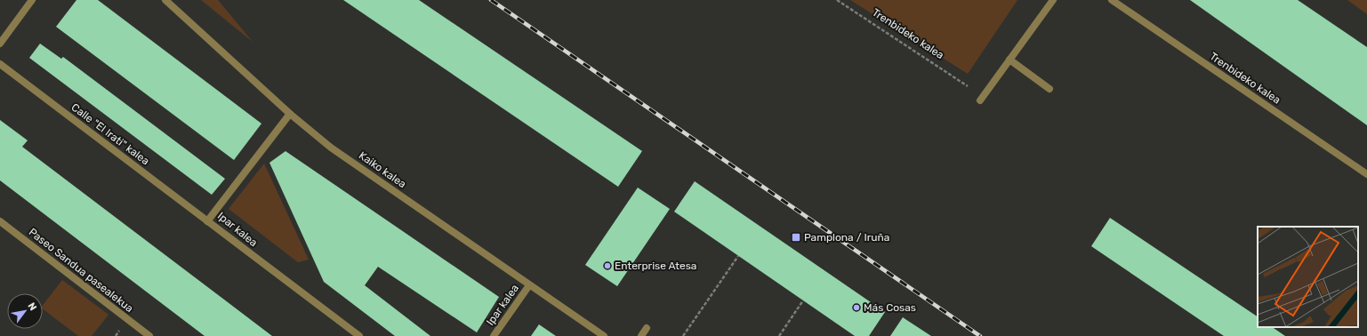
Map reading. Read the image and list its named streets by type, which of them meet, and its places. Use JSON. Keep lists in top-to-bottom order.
{
  "streets": {
    "street": [
      "Trenbideko kalea",
      "Calle \"El Irati\" kalea",
      "Kaiko kalea",
      "Ipar kalea",
      "Paseo Sandua pasealekua"
    ]
  },
  "crossings": [
    ["Calle \"El Irati\" kalea", "Ipar kalea"],
    ["Kaiko kalea", "Ipar kalea"]
  ],
  "places": {
    "transit": ["Pamplona / Iruña"],
    "other": ["Enterprise Atesa", "Más Cosas"]
  },
  "north": "top right"
}
